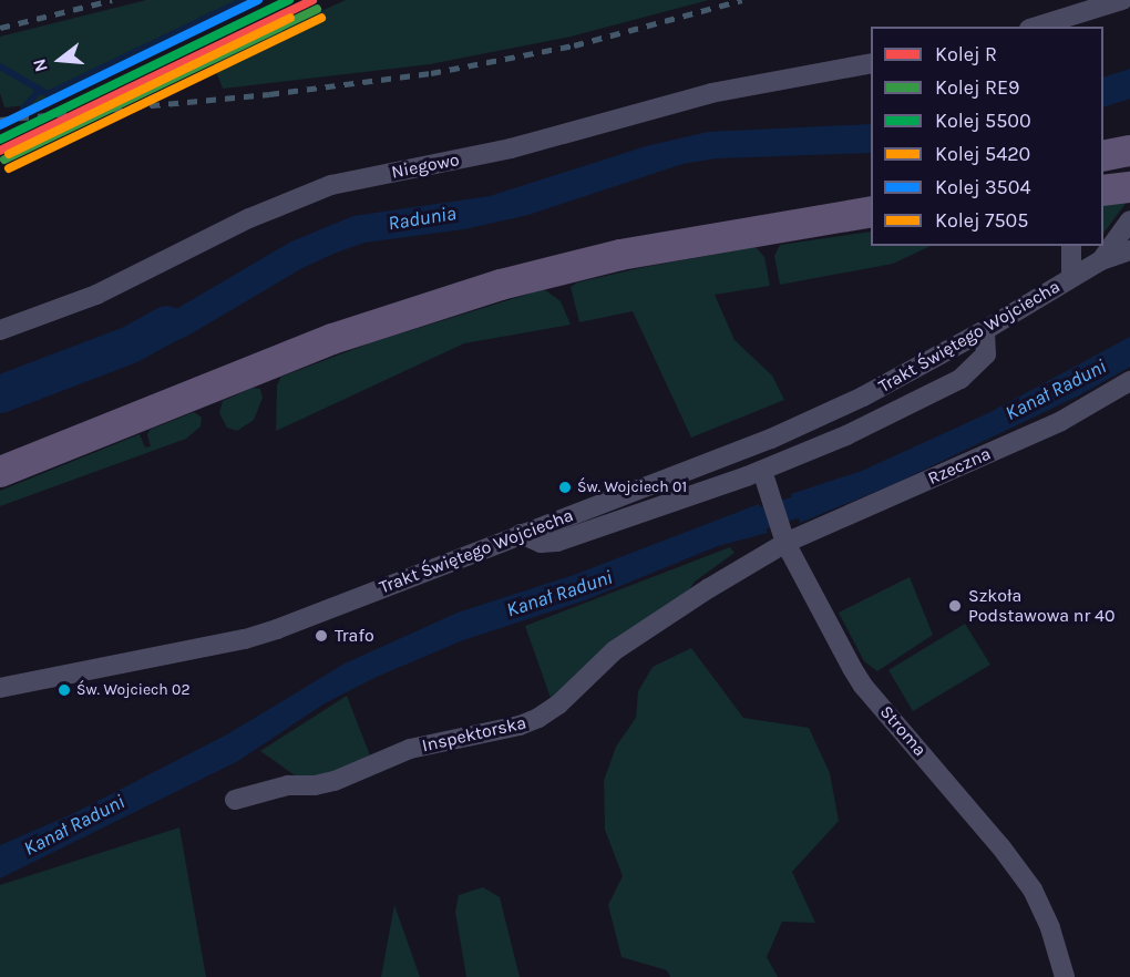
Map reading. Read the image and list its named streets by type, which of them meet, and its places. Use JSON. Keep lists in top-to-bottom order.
{
  "streets": {
    "street": [
      "Niegowo",
      "Trakt Świętego Wojciecha",
      "Rzeczna",
      "Stroma",
      "Inspektorska"
    ]
  },
  "crossings": [
    ["Rzeczna", "Stroma"],
    ["Rzeczna", "Inspektorska"],
    ["Stroma", "Inspektorska"]
  ],
  "water": ["Radunia", "Kanał Raduni"],
  "places": [
    "Św. Wojciech 01",
    "Szkoła Podstawowa nr 40",
    "Trafo",
    "Św. Wojciech 02"
  ],
  "lines": [
    "rail line R",
    "rail line 5500",
    "rail line 3504",
    "rail line RE9",
    "rail line 5420",
    "rail line 7505"
  ],
  "legend": [
    "Kolej R",
    "Kolej RE9",
    "Kolej 5500",
    "Kolej 5420",
    "Kolej 3504",
    "Kolej 7505"
  ],
  "north": "left"
}
